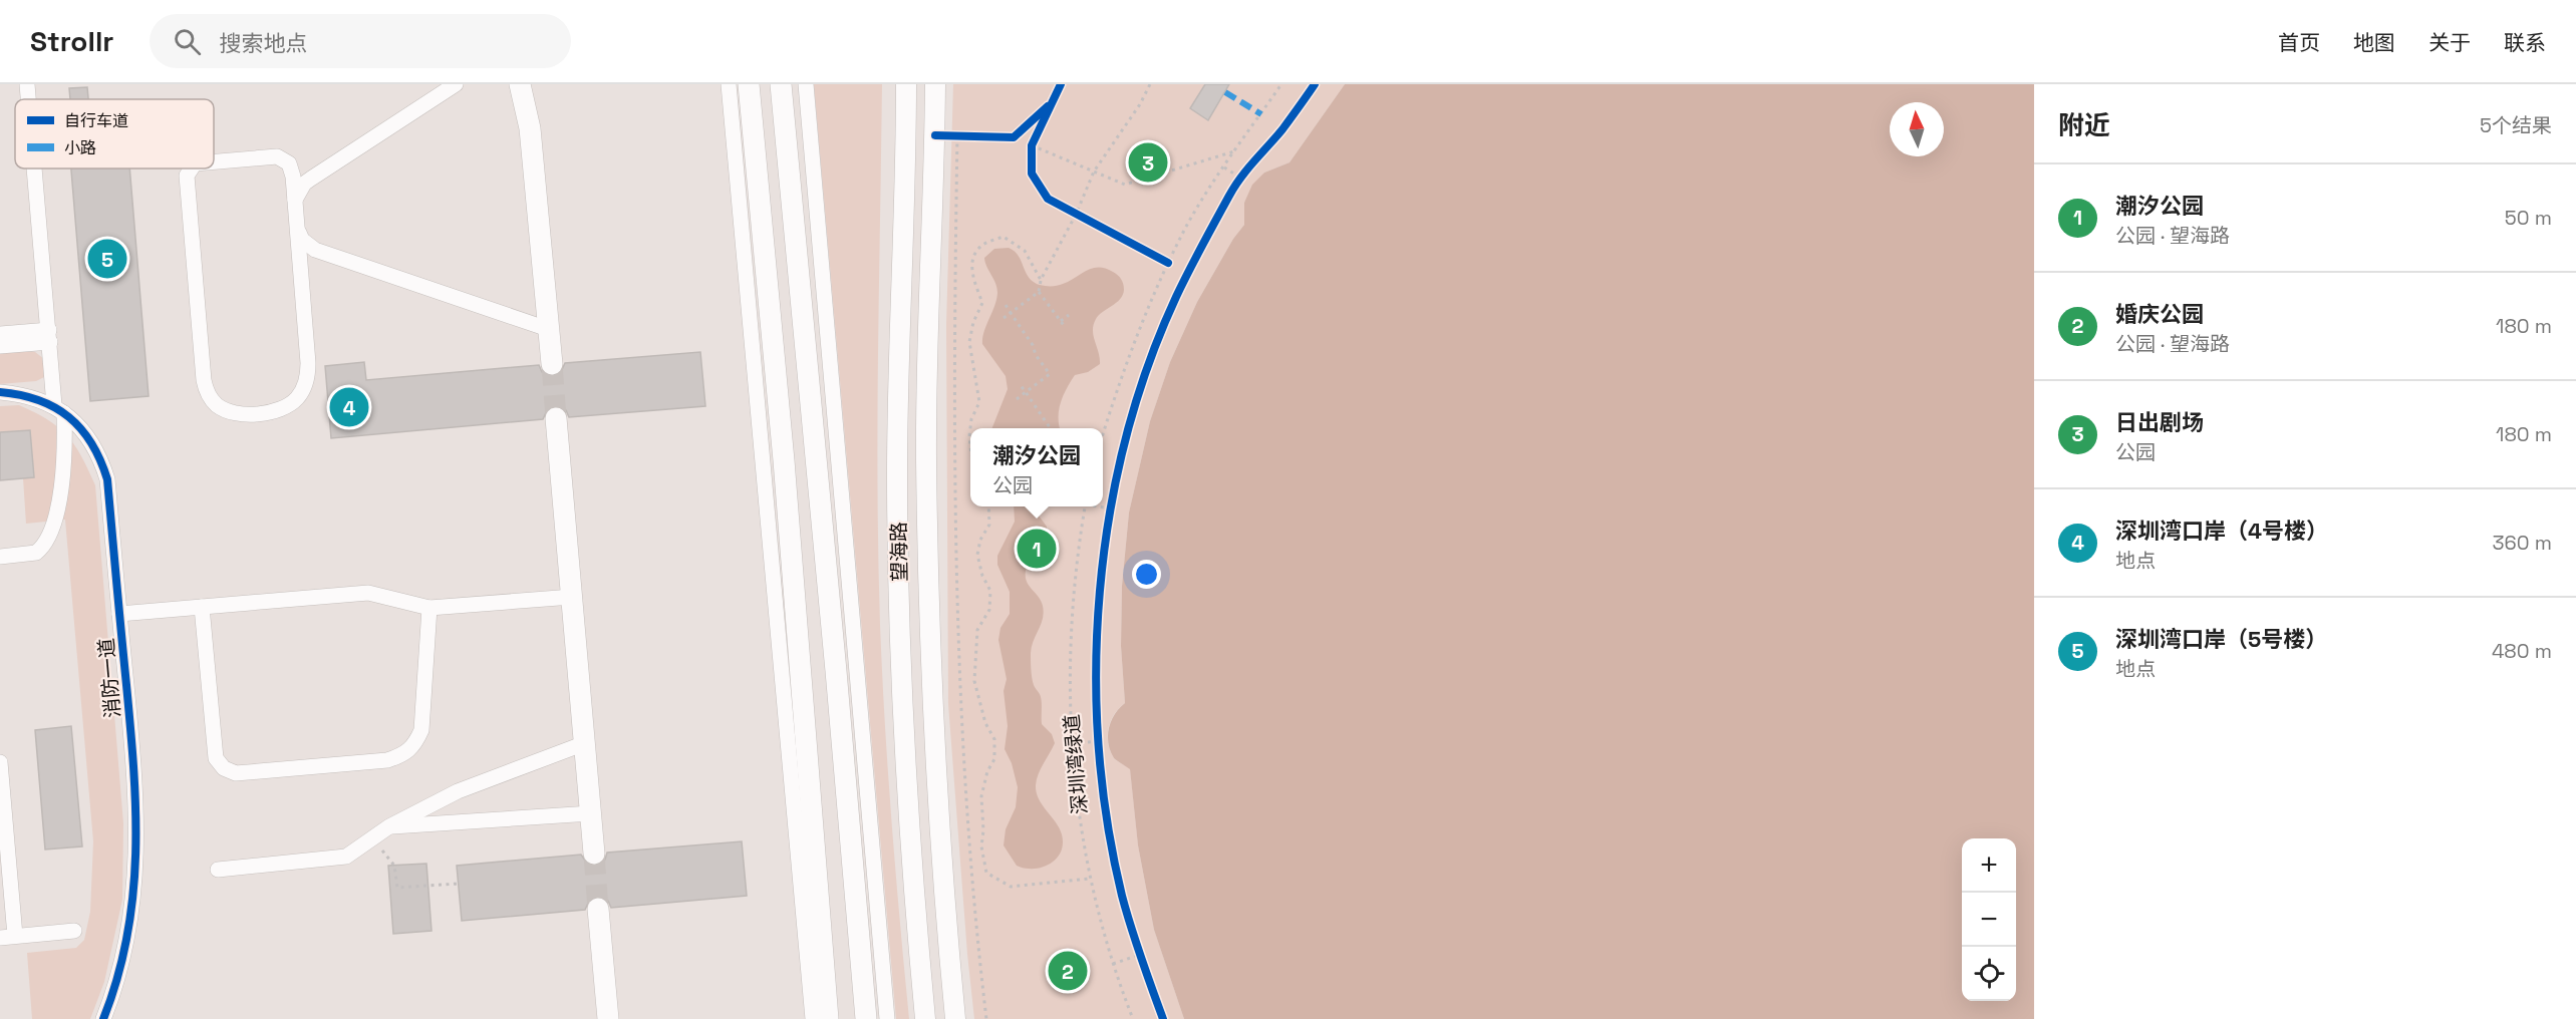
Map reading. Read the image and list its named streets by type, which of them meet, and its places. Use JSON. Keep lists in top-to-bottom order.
{
  "streets": {
    "main road": ["望海路"],
    "street": ["消防一道"],
    "path": ["深圳湾绿道"]
  },
  "legend": ["自行车道", "小路"],
  "north": "top",
  "page": {
    "header": "Strollr",
    "search": "搜索地点",
    "nav": [
      "首页",
      "地图",
      "关于",
      "联系"
    ],
    "heading": ["附近", "5个结果"],
    "pins": [
      "3",
      "5",
      "4",
      "1",
      "2"
    ],
    "list": [
      {
        "mark": "1",
        "name": "潮汐公园",
        "note": "公园 · 望海路",
        "value": "50 m"
      },
      {
        "mark": "2",
        "name": "婚庆公园",
        "note": "公园 · 望海路",
        "value": "180 m"
      },
      {
        "mark": "3",
        "name": "日出剧场",
        "note": "公园",
        "value": "180 m"
      },
      {
        "mark": "4",
        "name": "深圳湾口岸（4号楼）",
        "note": "地点",
        "value": "360 m"
      },
      {
        "mark": "5",
        "name": "深圳湾口岸（5号楼）",
        "note": "地点",
        "value": "480 m"
      }
    ],
    "popup": ["潮汐公园", "公园"],
    "map_buttons": ["+", "−"]
  }
}
